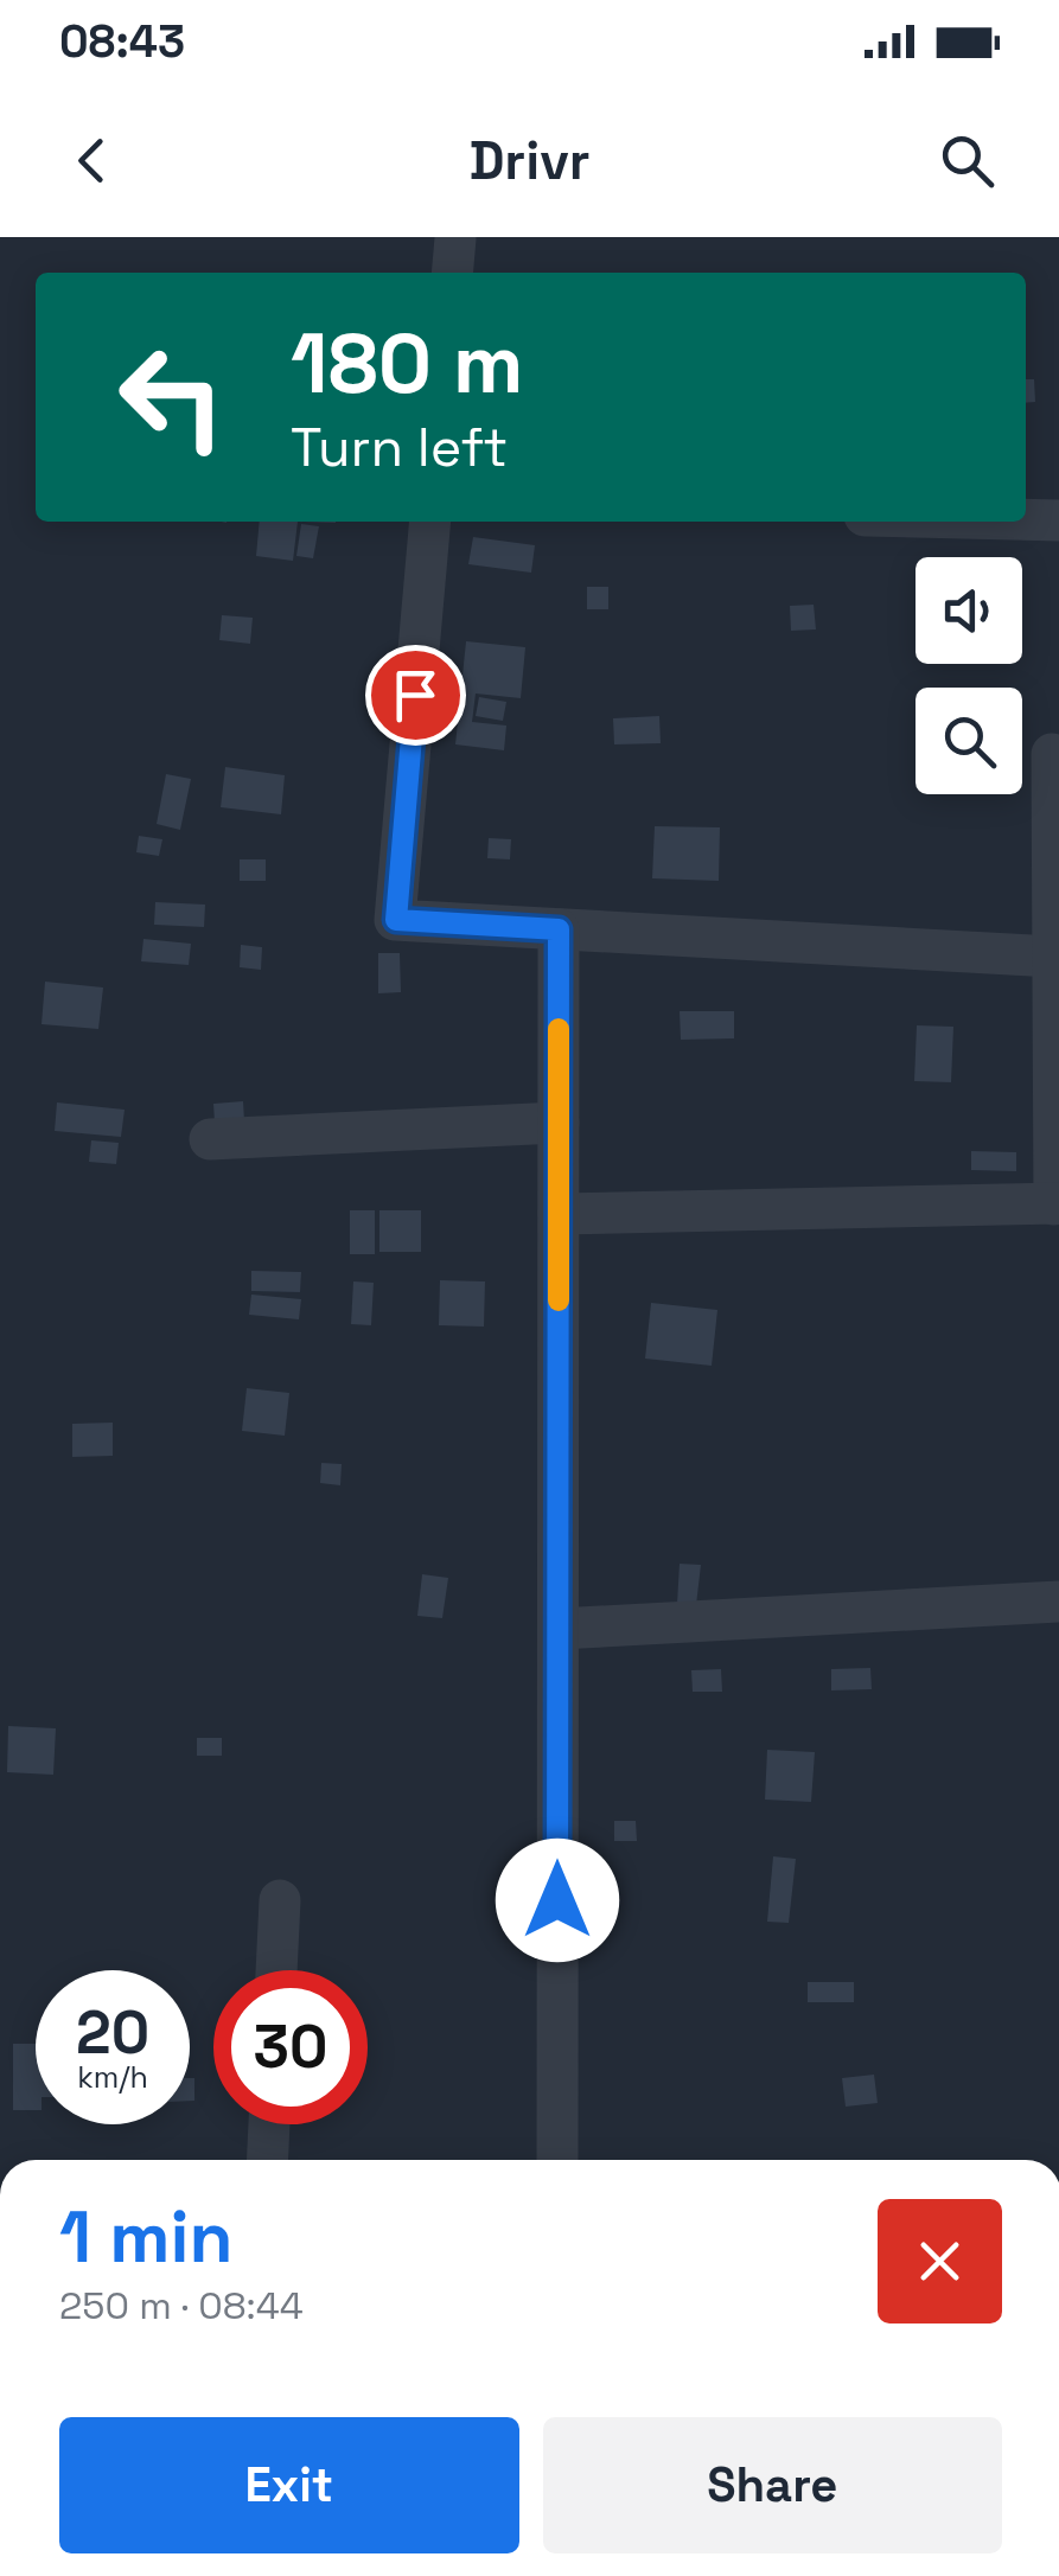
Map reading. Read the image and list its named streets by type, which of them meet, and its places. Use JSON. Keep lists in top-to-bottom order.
{
  "page": {
    "status": "08:43",
    "header": "Drivr",
    "turn": ["180 m", "Turn left"],
    "speed": "20 km/h",
    "limit": "30",
    "heading": ["1 min", "250 m · 08:44"],
    "buttons": ["Exit", "Share"]
  }
}
